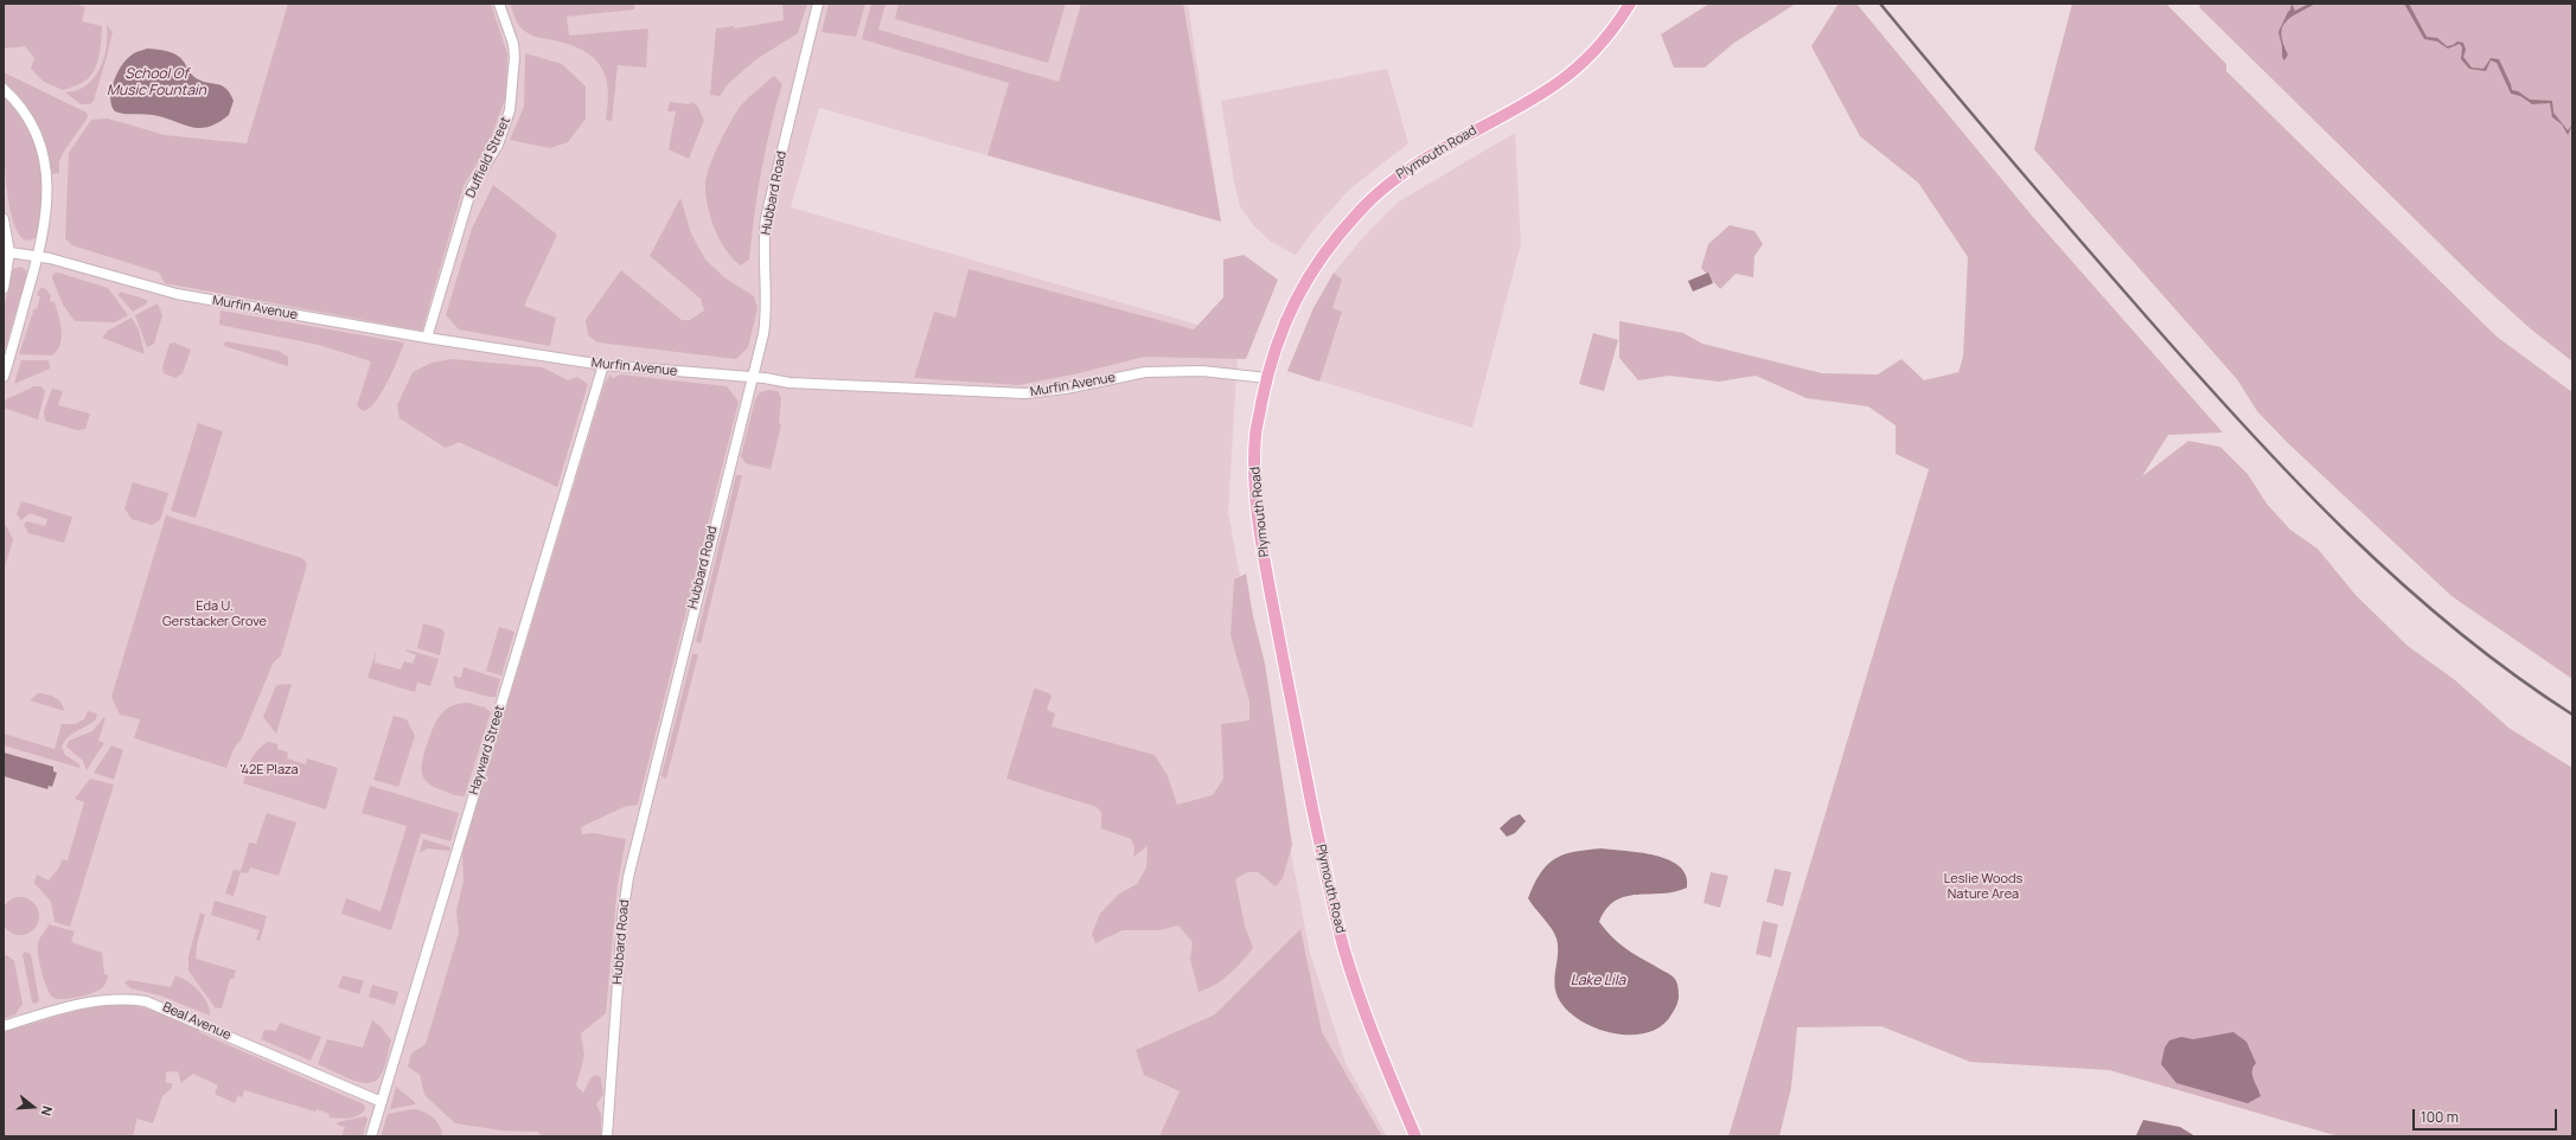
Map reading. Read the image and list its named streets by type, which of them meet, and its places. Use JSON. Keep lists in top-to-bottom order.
{
  "streets": {
    "main road": ["Plymouth Road"],
    "street": [
      "Duffield Street",
      "Hubbard Road",
      "Murfin Avenue",
      "Hayward Street",
      "Beal Avenue"
    ]
  },
  "crossings": [
    ["Plymouth Road", "Murfin Avenue"],
    ["Duffield Street", "Murfin Avenue"],
    ["Hubbard Road", "Murfin Avenue"],
    ["Murfin Avenue", "Hayward Street"],
    ["Hayward Street", "Beal Avenue"]
  ],
  "water": ["School Of Music Fountain", "Lake Lila"],
  "parks": ["Eda U. Gerstacker Grove", "'42E Plaza", "Leslie Woods Nature Area"],
  "scale_bar": "100 m",
  "north": "right"
}
